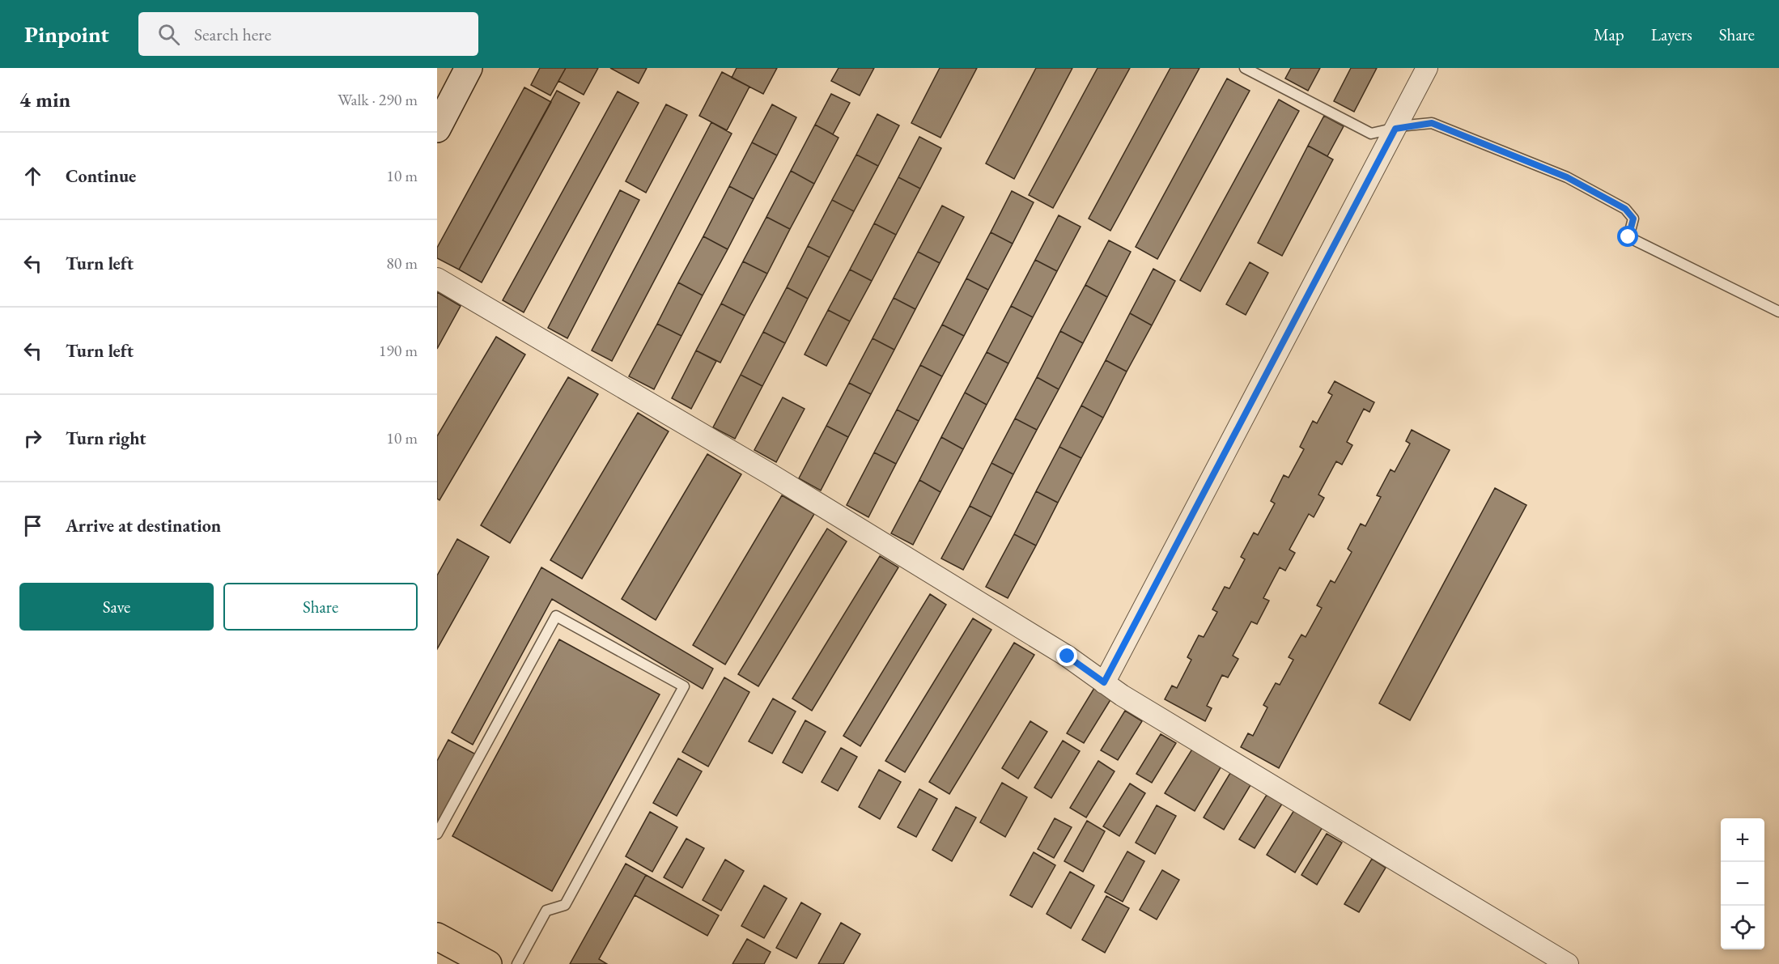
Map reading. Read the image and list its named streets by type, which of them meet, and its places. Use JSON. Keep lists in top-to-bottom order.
{
  "page": {
    "header": "Pinpoint",
    "search": "Search here",
    "nav": ["Map", "Layers", "Share"],
    "heading": ["4 min", "Walk · 290 m"],
    "list": [
      ["Continue", "10 m"],
      ["Turn left", "80 m"],
      ["Turn left", "190 m"],
      ["Turn right", "10 m"],
      "Arrive at destination"
    ],
    "buttons": ["Save", "Share"],
    "map_buttons": ["+", "−"]
  }
}
